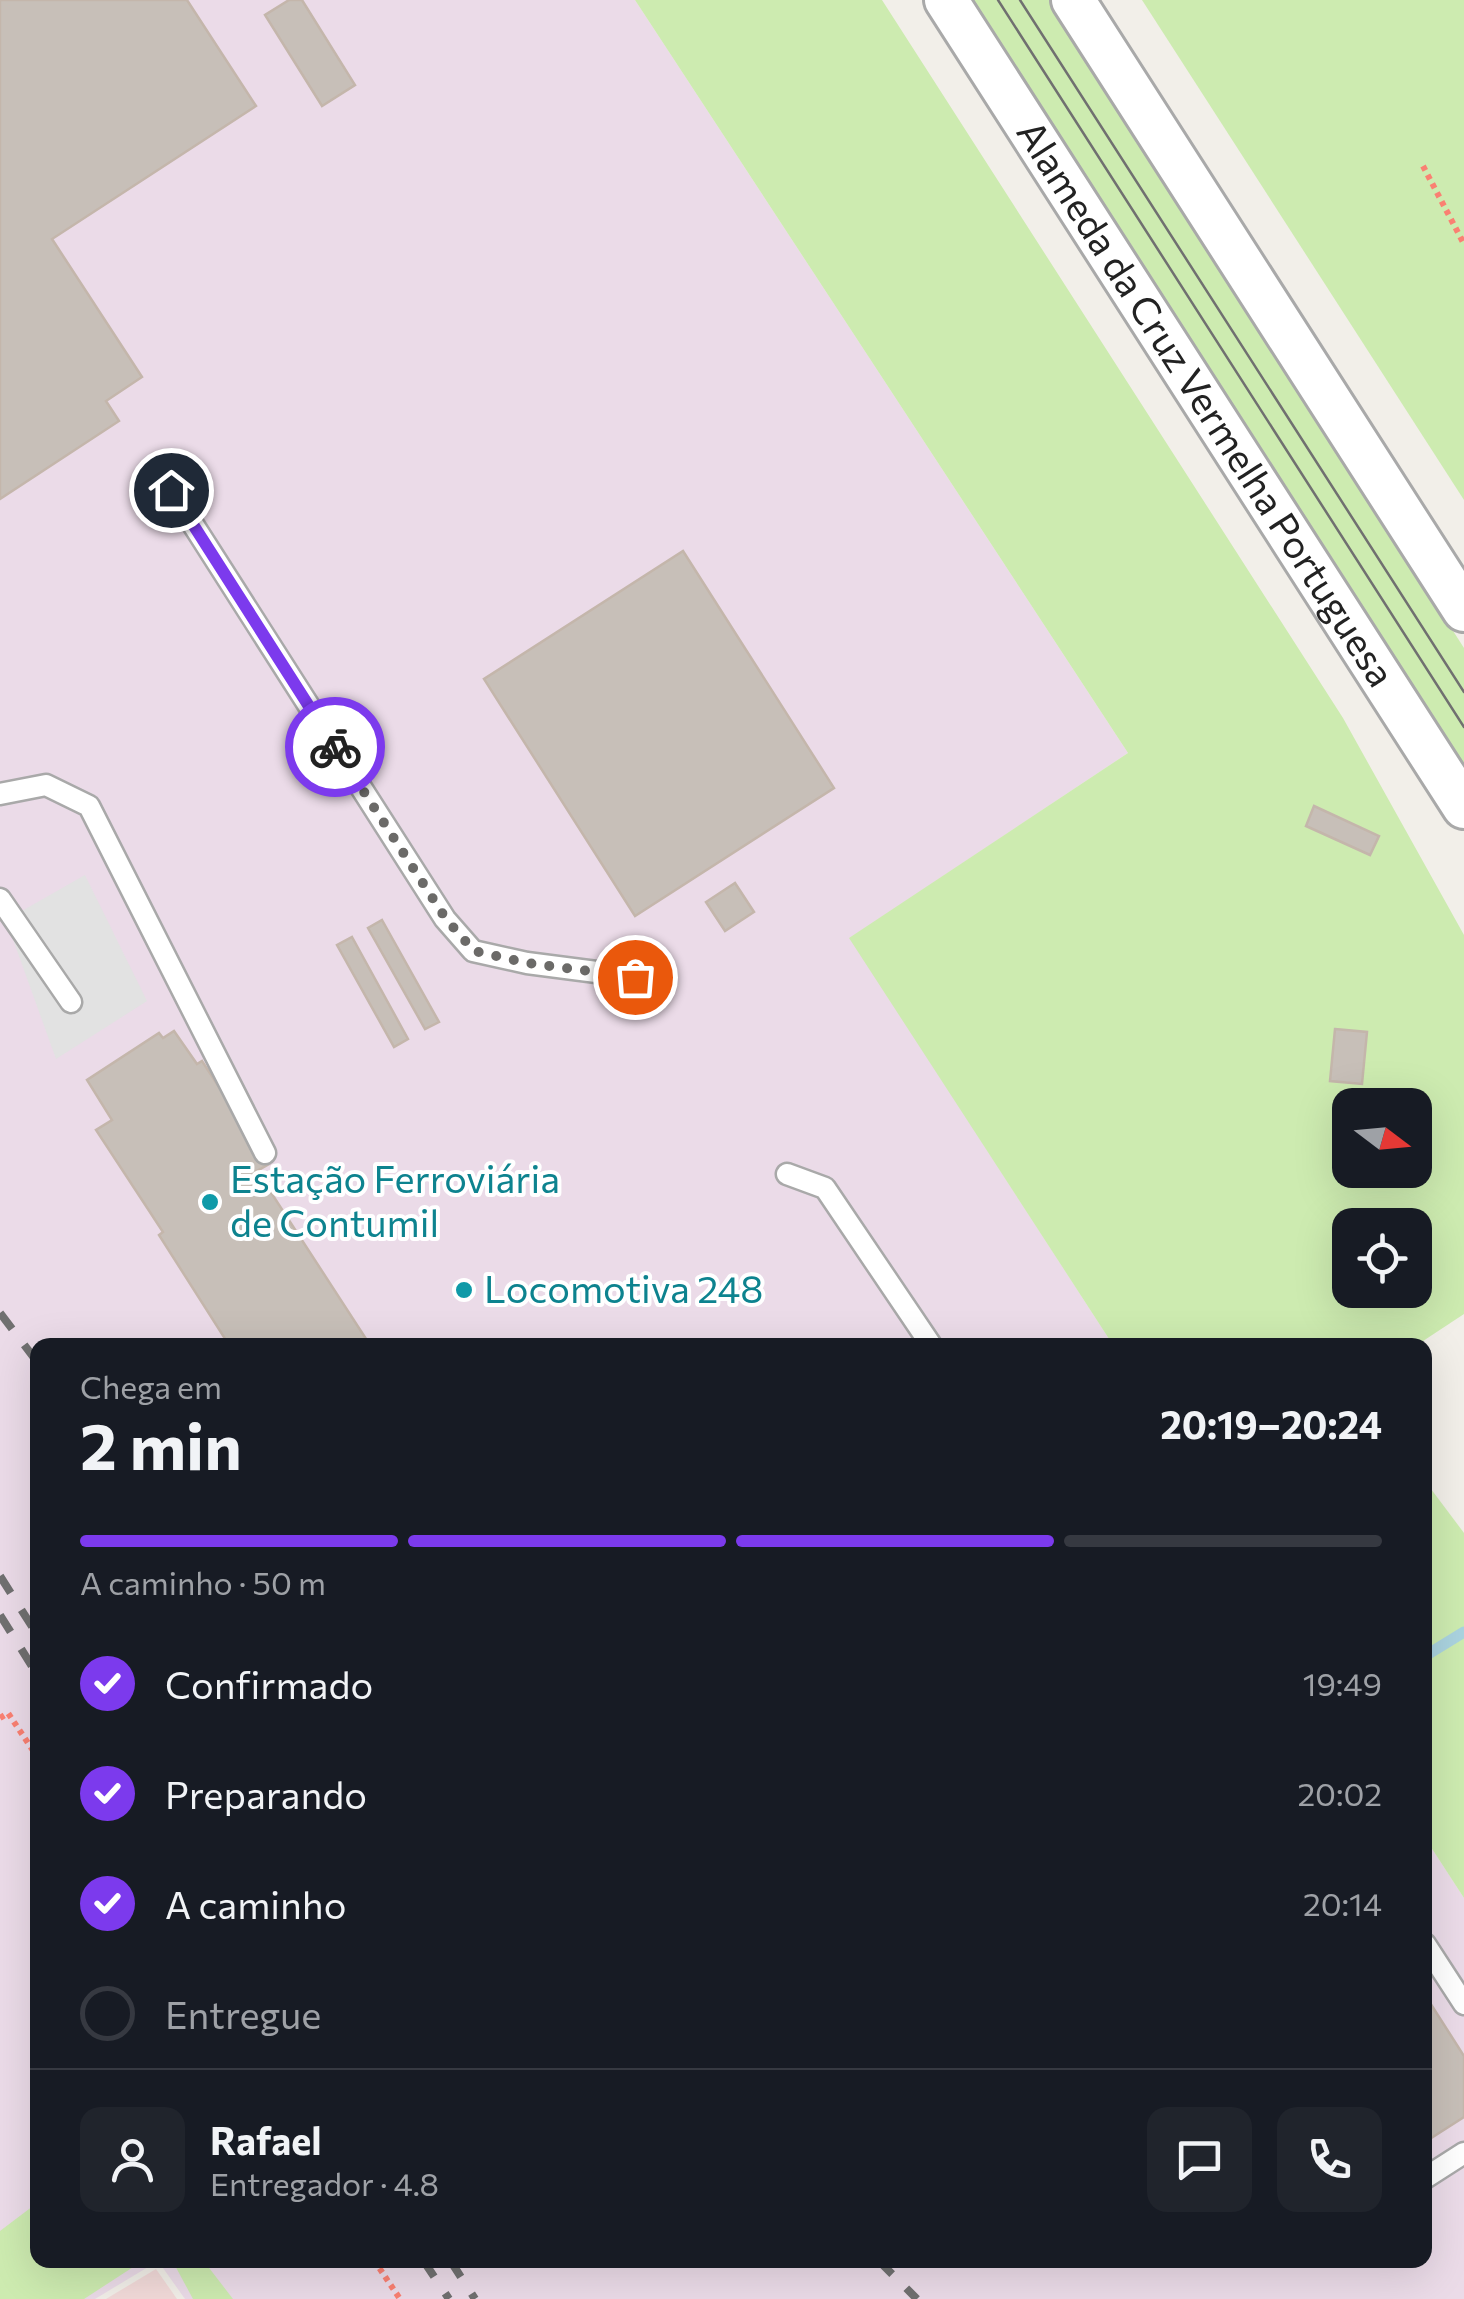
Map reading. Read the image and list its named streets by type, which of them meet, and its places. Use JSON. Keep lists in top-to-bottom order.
{
  "streets": {
    "street": ["Alameda da Cruz Vermelha Portuguesa"]
  },
  "places": ["Estação Ferroviária de Contumil", "Locomotiva 248"],
  "north": "right",
  "page": {
    "heading": ["2 min", "Chega em", "20:19–20:24"],
    "panel": ["Rafael", "Entregador · 4.8"],
    "bar": "A caminho · 50 m",
    "list": [
      ["Confirmado", "19:49"],
      ["Preparando", "20:02"],
      ["A caminho", "20:14"],
      "Entregue"
    ]
  }
}
